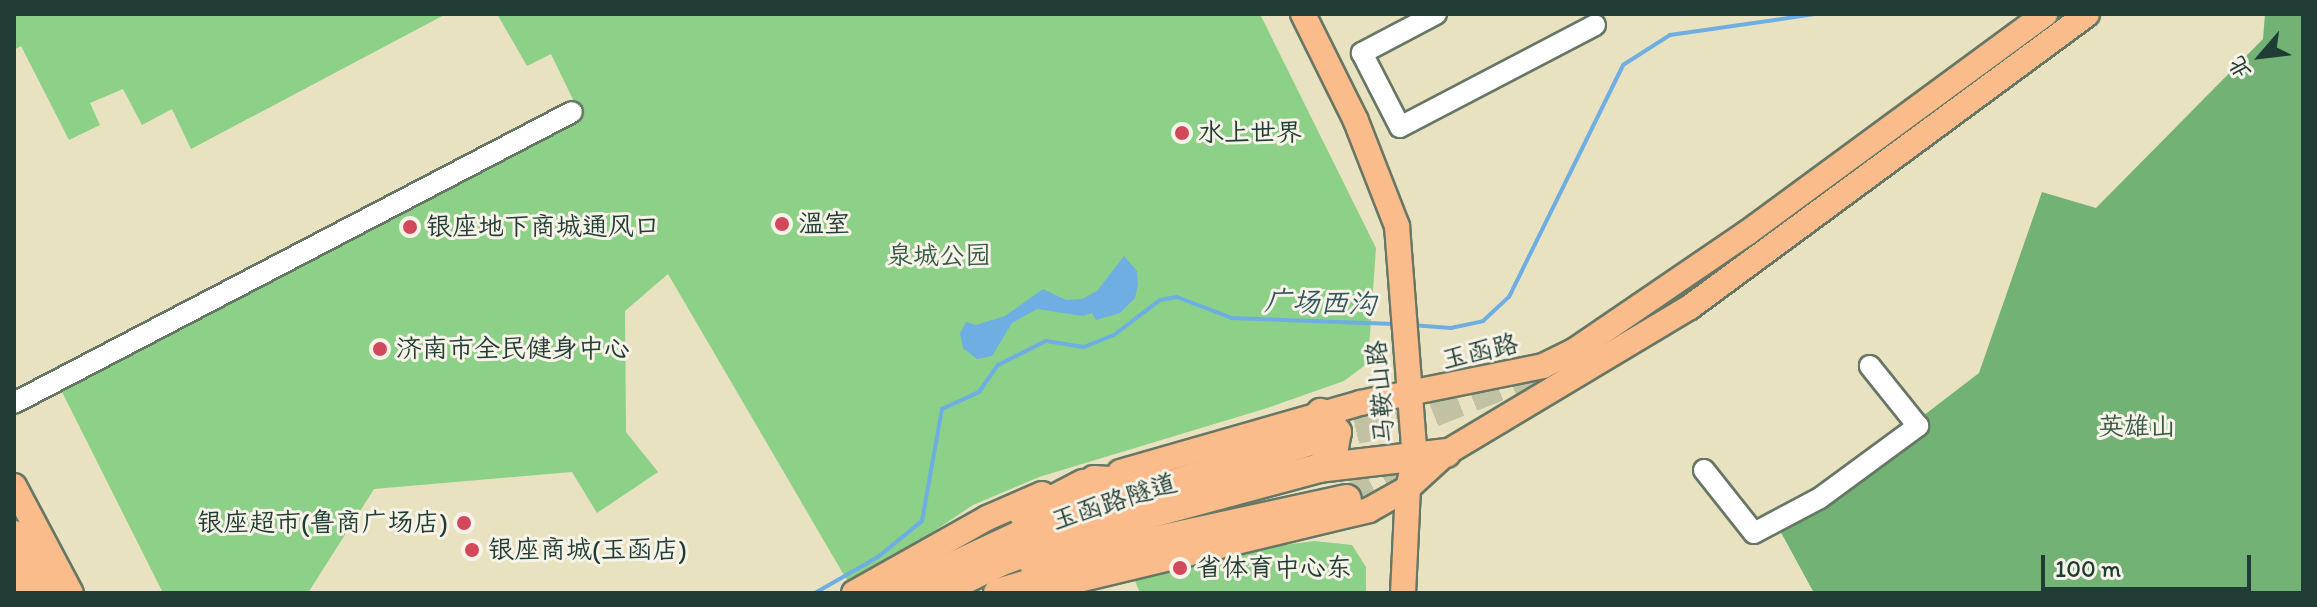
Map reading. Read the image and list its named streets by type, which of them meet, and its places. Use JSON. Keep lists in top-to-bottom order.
{
  "streets": {
    "highway": ["玉函路隧道"],
    "main road": ["玉函路", "马鞍山路"]
  },
  "crossings": [
    ["玉函路", "马鞍山路"],
    ["玉函路", "玉函路隧道"]
  ],
  "water": ["广场西沟"],
  "parks": ["泉城公园", "英雄山"],
  "places": [
    "水上世界",
    "温室",
    "银座地下商城通风口",
    "济南市全民健身中心",
    "银座超市(鲁商广场店)",
    "银座商城(玉函店)",
    "省体育中心东"
  ],
  "scale_bar": "100 m",
  "north": "bottom left"
}
